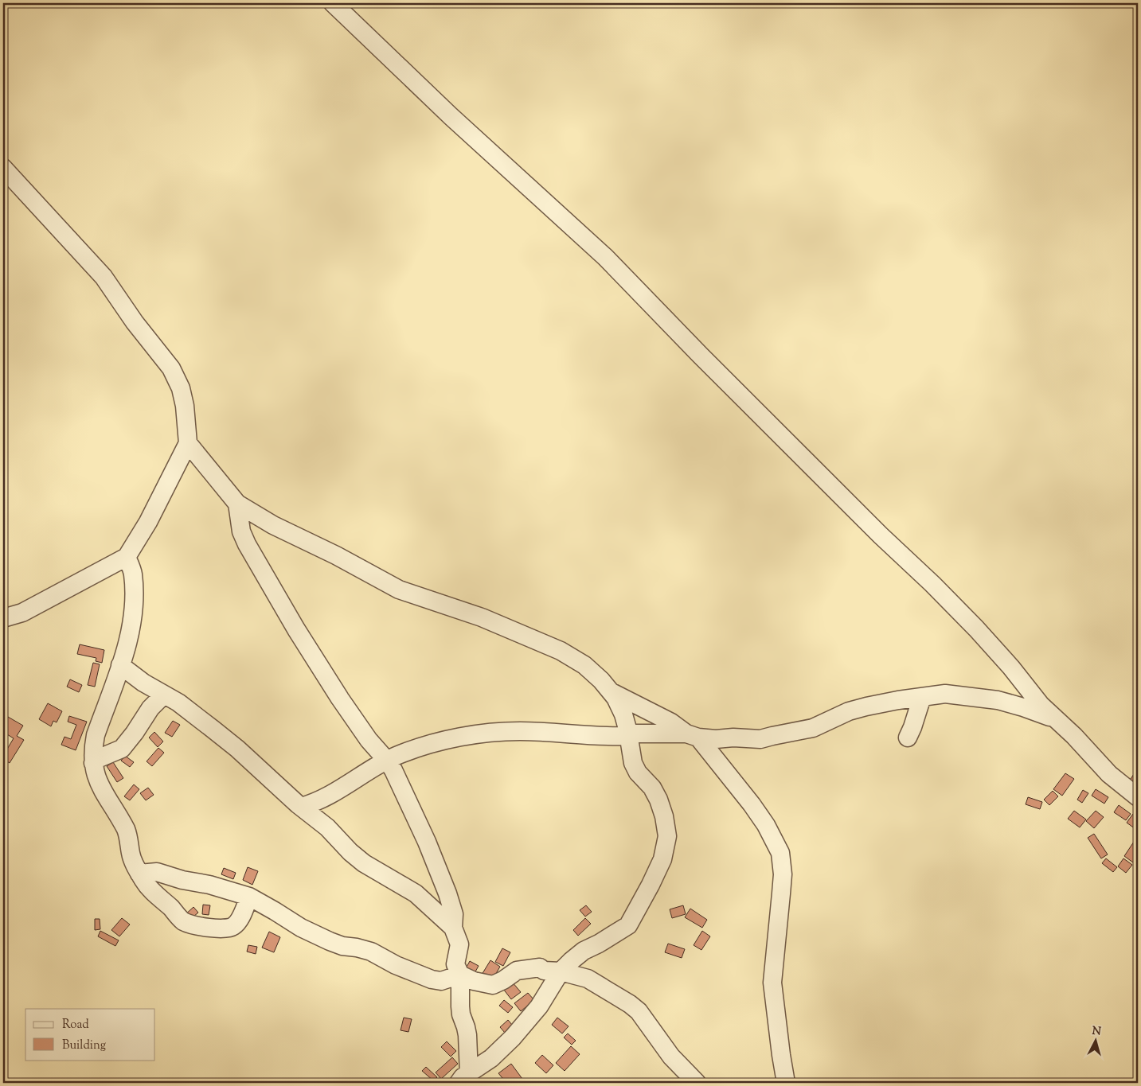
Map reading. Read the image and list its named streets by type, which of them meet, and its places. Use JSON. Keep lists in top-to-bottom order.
{
  "legend": ["Road", "Building"],
  "north": "top"
}
